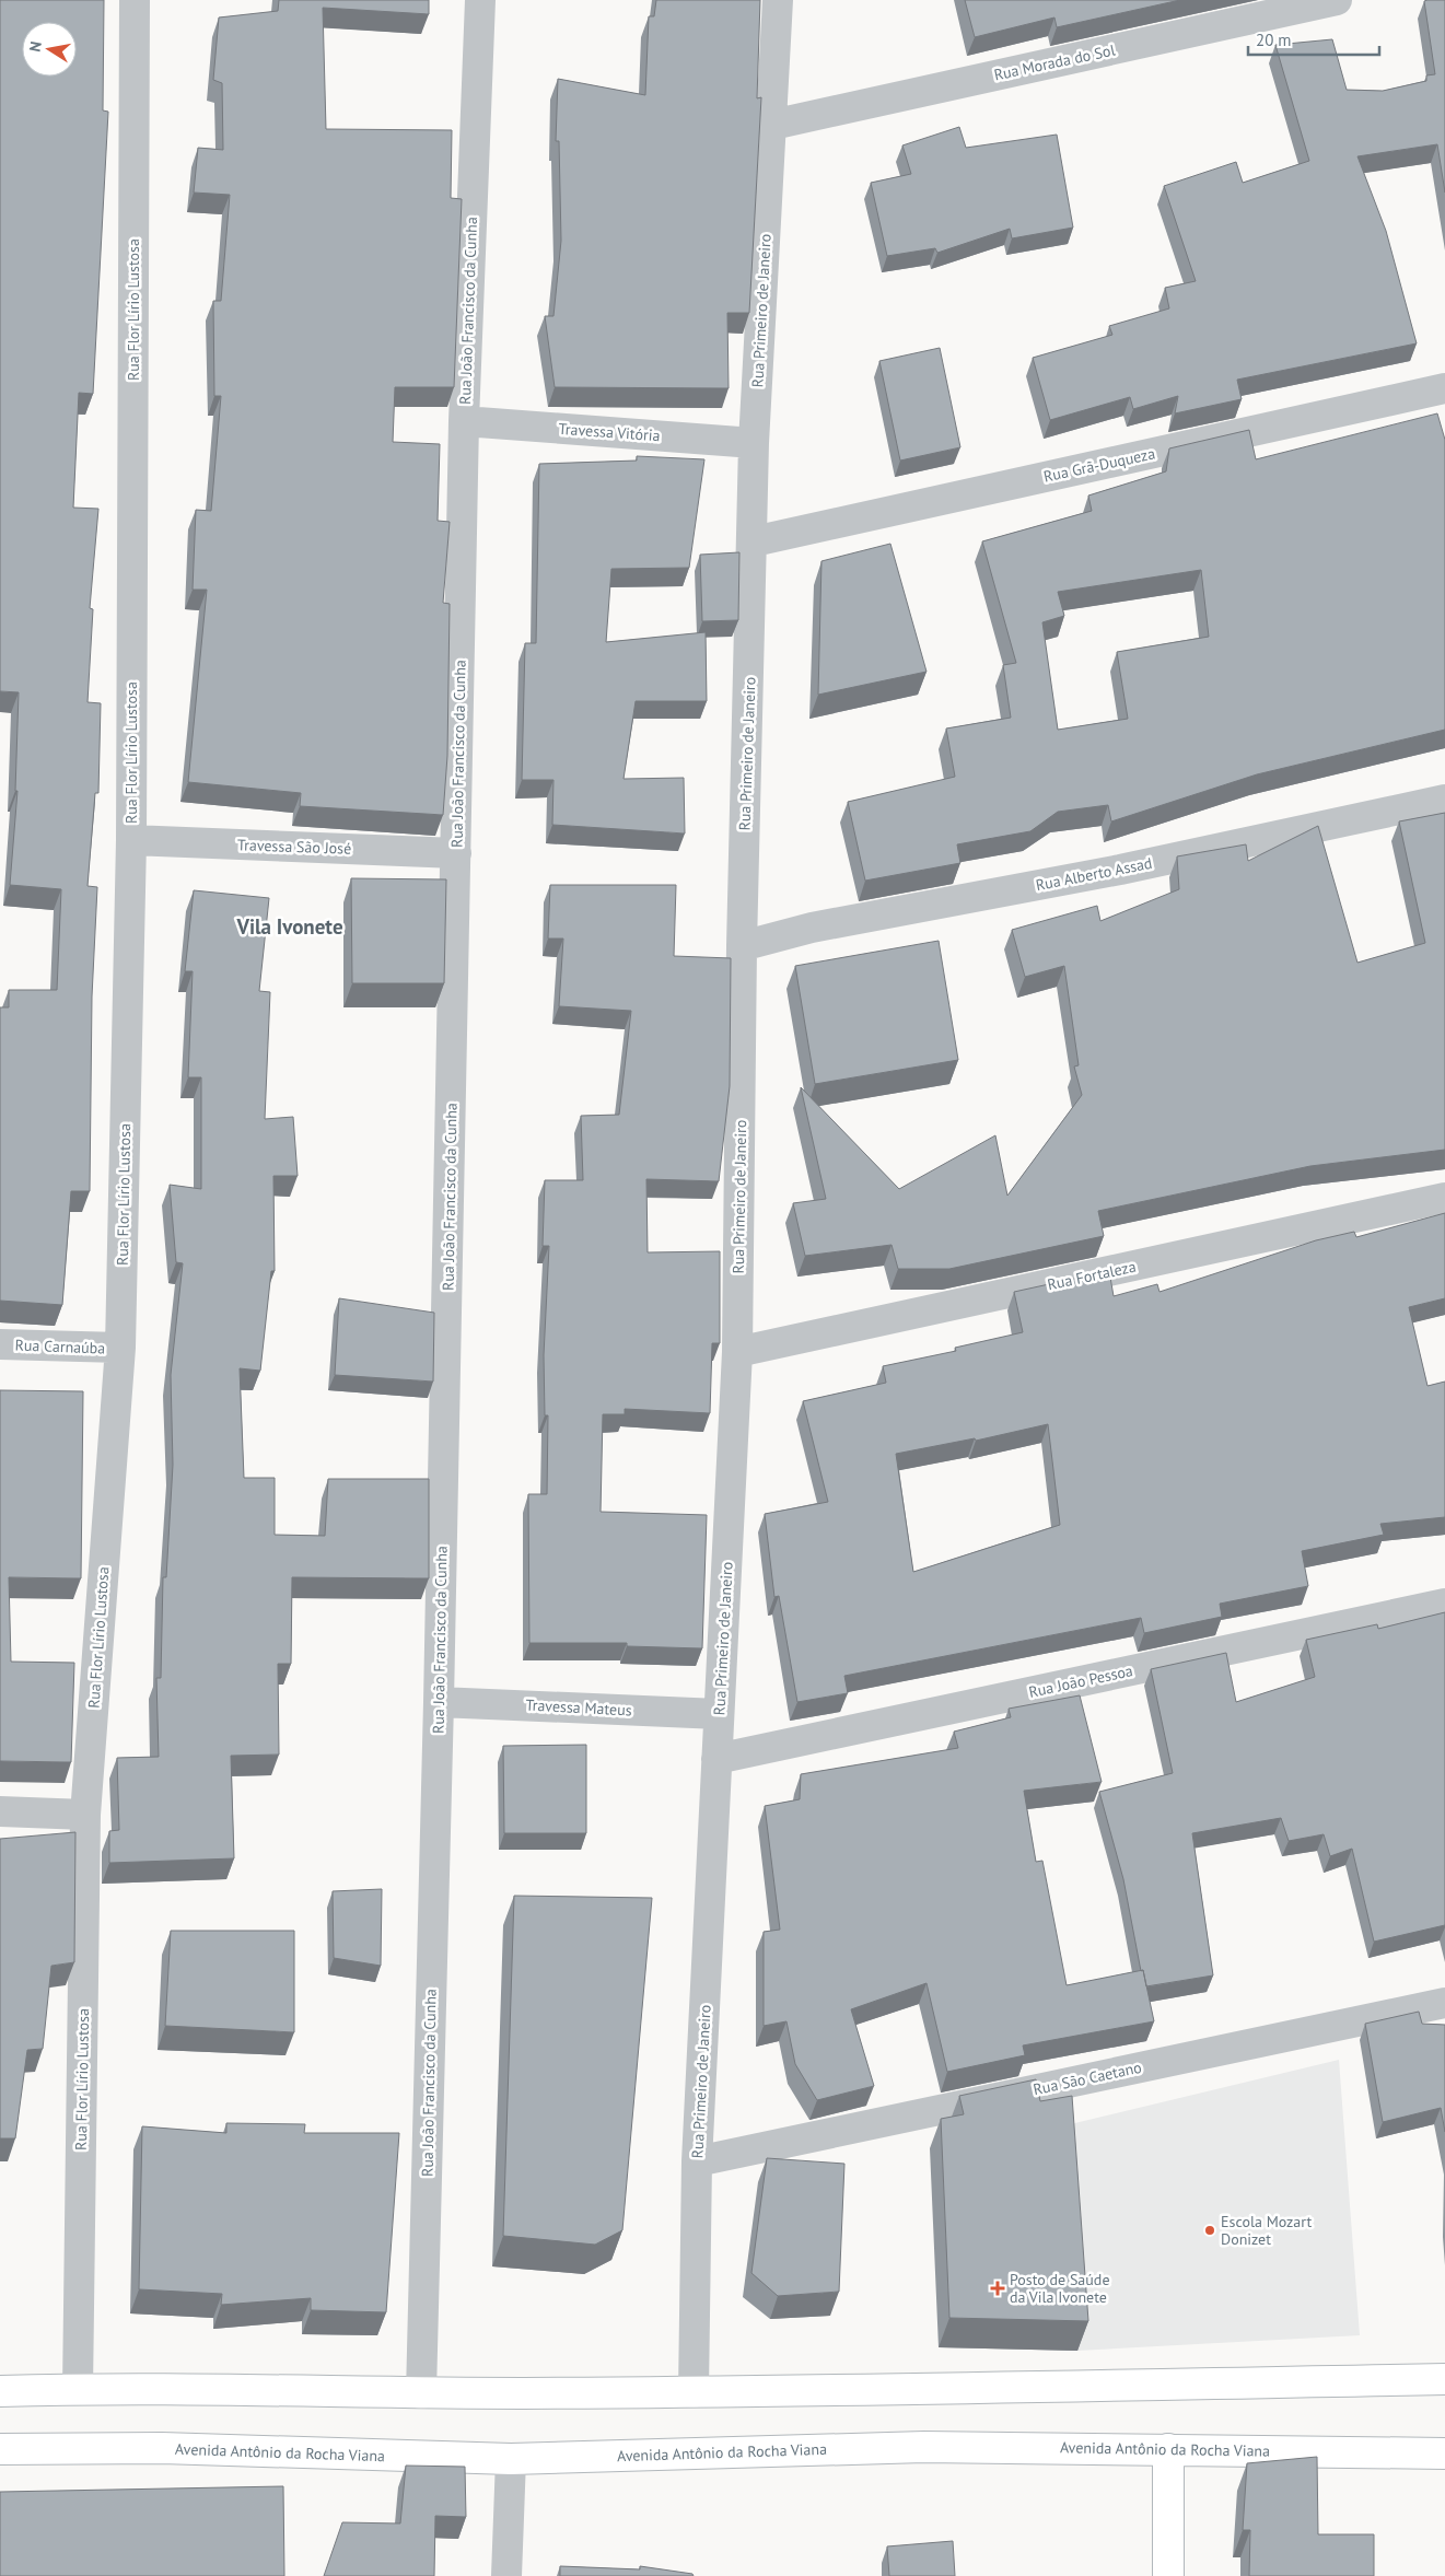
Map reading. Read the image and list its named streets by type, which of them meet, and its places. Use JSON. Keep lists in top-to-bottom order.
{
  "streets": {
    "main road": ["Avenida Antônio da Rocha Viana"],
    "street": [
      "Rua Morada do Sol",
      "Rua Flor Lírio Lustosa",
      "Rua João Francisco da Cunha",
      "Rua Primeiro de Janeiro",
      "Travessa Vitória",
      "Rua Grã-Duqueza",
      "Travessa São José",
      "Rua Alberto Assad",
      "Rua Fortaleza",
      "Rua Carnaúba",
      "Rua João Pessoa",
      "Travessa Mateus",
      "Rua São Caetano"
    ]
  },
  "crossings": [
    ["Rua Morada do Sol", "Rua Primeiro de Janeiro"],
    ["Rua Flor Lírio Lustosa", "Travessa São José"],
    ["Rua Flor Lírio Lustosa", "Rua Carnaúba"],
    ["Rua João Francisco da Cunha", "Travessa Vitória"],
    ["Rua João Francisco da Cunha", "Travessa São José"],
    ["Rua João Francisco da Cunha", "Travessa Mateus"],
    ["Rua Primeiro de Janeiro", "Travessa Vitória"],
    ["Rua Primeiro de Janeiro", "Rua Grã-Duqueza"],
    ["Rua Primeiro de Janeiro", "Rua Alberto Assad"],
    ["Rua Primeiro de Janeiro", "Rua Fortaleza"],
    ["Rua Primeiro de Janeiro", "Rua João Pessoa"],
    ["Rua Primeiro de Janeiro", "Travessa Mateus"],
    ["Rua Primeiro de Janeiro", "Rua São Caetano"]
  ],
  "districts": ["Vila Ivonete"],
  "places": {
    "other": ["Escola Mozart Donizet"],
    "health": ["Posto de Saúde da Vila Ivonete"]
  },
  "scale_bar": "20 m",
  "north": "left"
}
